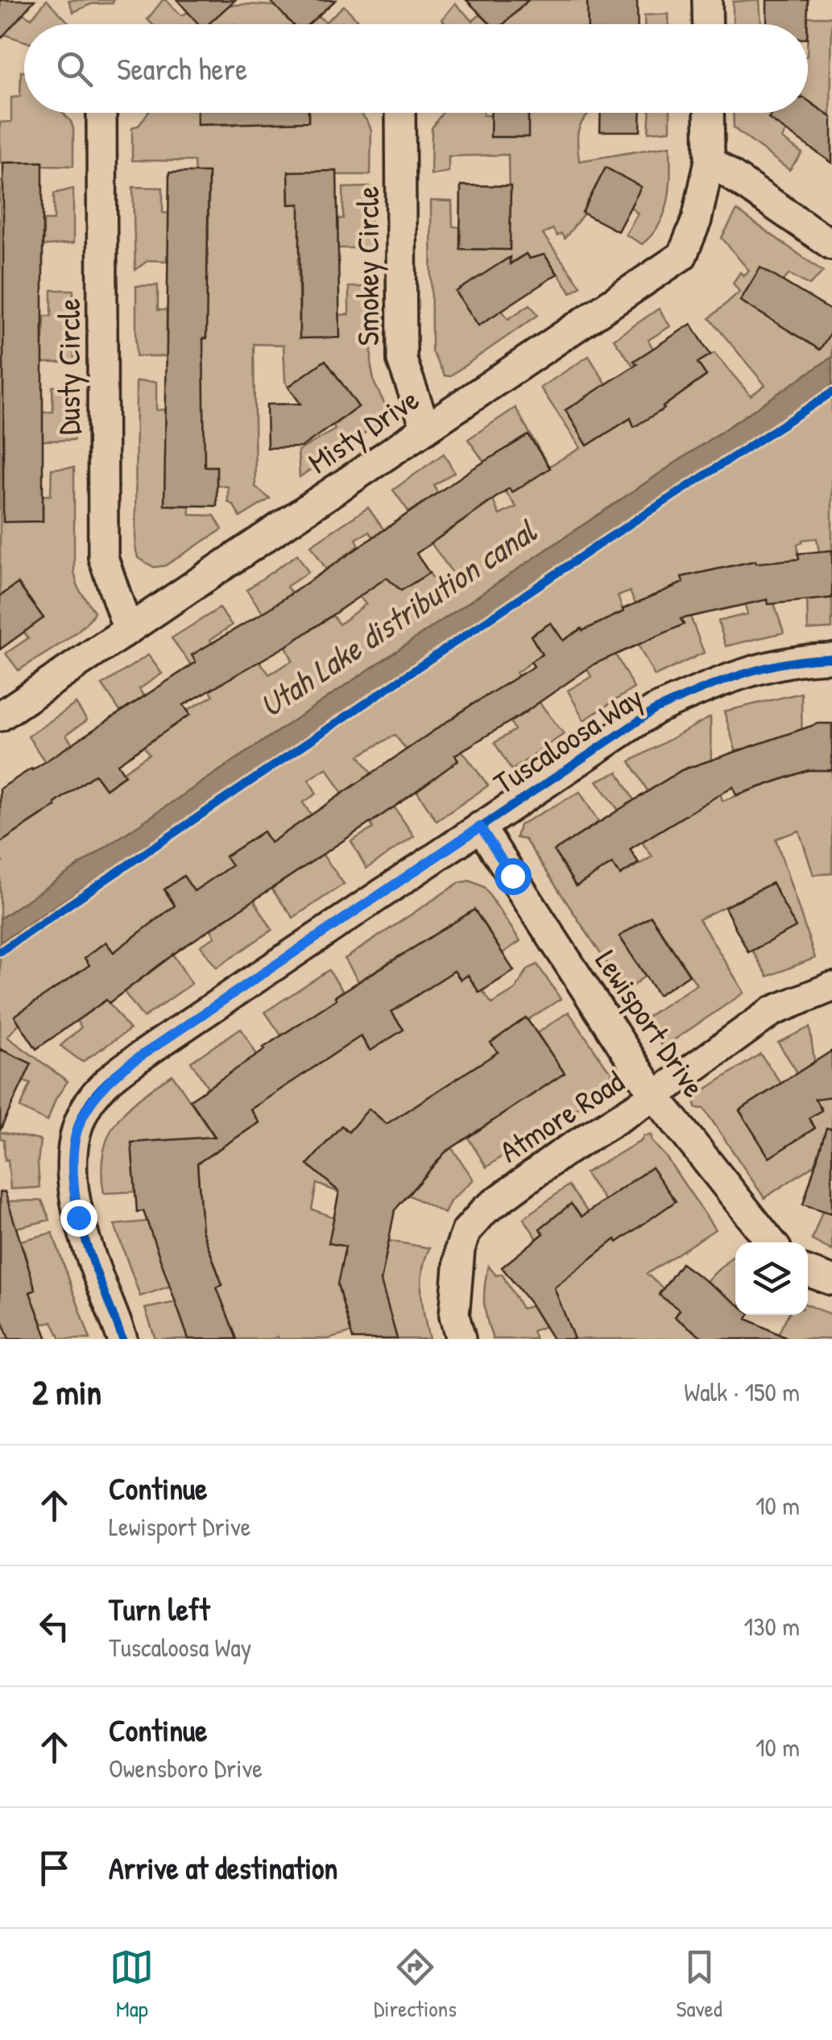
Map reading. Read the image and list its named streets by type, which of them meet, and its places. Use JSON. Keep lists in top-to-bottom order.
{
  "streets": {
    "street": [
      "Smokey Circle",
      "Dusty Circle",
      "Misty Drive",
      "Tuscaloosa Way",
      "Lewisport Drive",
      "Atmore Road"
    ]
  },
  "crossings": [
    ["Smokey Circle", "Misty Drive"],
    ["Dusty Circle", "Misty Drive"],
    ["Tuscaloosa Way", "Lewisport Drive"],
    ["Lewisport Drive", "Atmore Road"]
  ],
  "water": ["Utah Lake distribution canal"],
  "page": {
    "search": "Search here",
    "heading": ["2 min", "Walk · 150 m"],
    "list": [
      ["Continue", "Lewisport Drive", "10 m"],
      ["Turn left", "Tuscaloosa Way", "130 m"],
      ["Continue", "Owensboro Drive", "10 m"],
      "Arrive at destination"
    ],
    "nav": ["Map", "Directions", "Saved"]
  }
}
